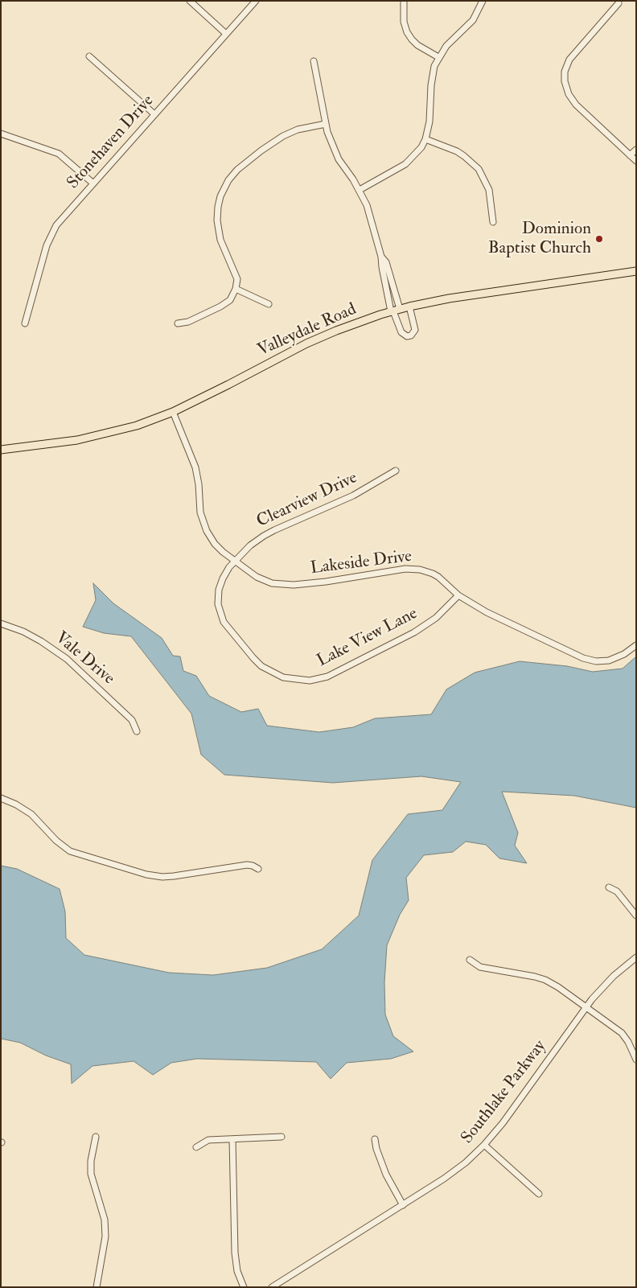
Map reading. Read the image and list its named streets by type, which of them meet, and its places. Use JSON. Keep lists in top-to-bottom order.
{
  "streets": {
    "main road": ["Valleydale Road"],
    "street": [
      "Stonehaven Drive",
      "Clearview Drive",
      "Lakeside Drive",
      "Lake View Lane",
      "Vale Drive",
      "Southlake Parkway"
    ]
  },
  "crossings": [
    ["Valleydale Road", "Lakeside Drive"],
    ["Clearview Drive", "Lakeside Drive"],
    ["Clearview Drive", "Lake View Lane"],
    ["Lakeside Drive", "Lake View Lane"]
  ],
  "places": ["Dominion Baptist Church"]
}
